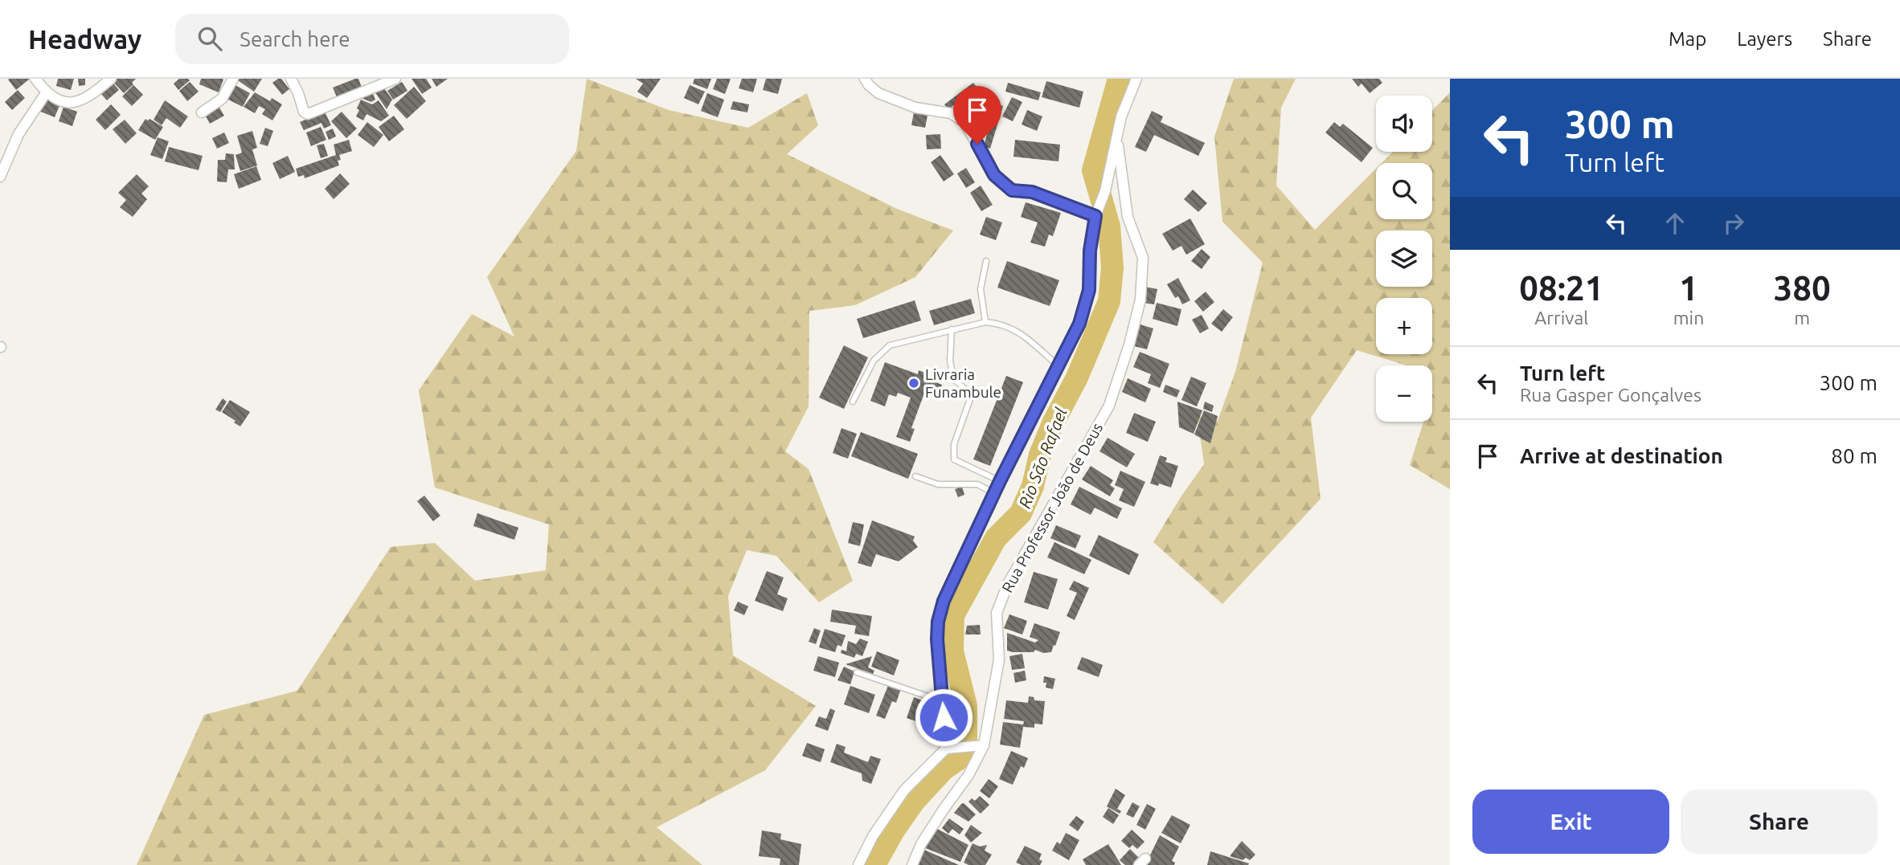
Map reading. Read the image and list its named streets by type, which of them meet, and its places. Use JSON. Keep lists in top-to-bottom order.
{
  "streets": {
    "street": ["Rua Professor João de Deus"]
  },
  "water": ["Rio São Rafael"],
  "places": ["Livraria Funambule"],
  "page": {
    "header": "Headway",
    "search": "Search here",
    "nav": ["Map", "Layers", "Share"],
    "turn": ["300 m", "Turn left"],
    "map_buttons": ["+", "−"],
    "eta": [
      "08:21",
      "Arrival",
      "1",
      "min",
      "380",
      "m"
    ],
    "list": [
      {
        "name": "Turn left",
        "note": "Rua Gasper Gonçalves",
        "value": "300 m"
      },
      {
        "name": "Arrive at destination",
        "value": "80 m"
      }
    ],
    "buttons": ["Exit", "Share"]
  }
}
